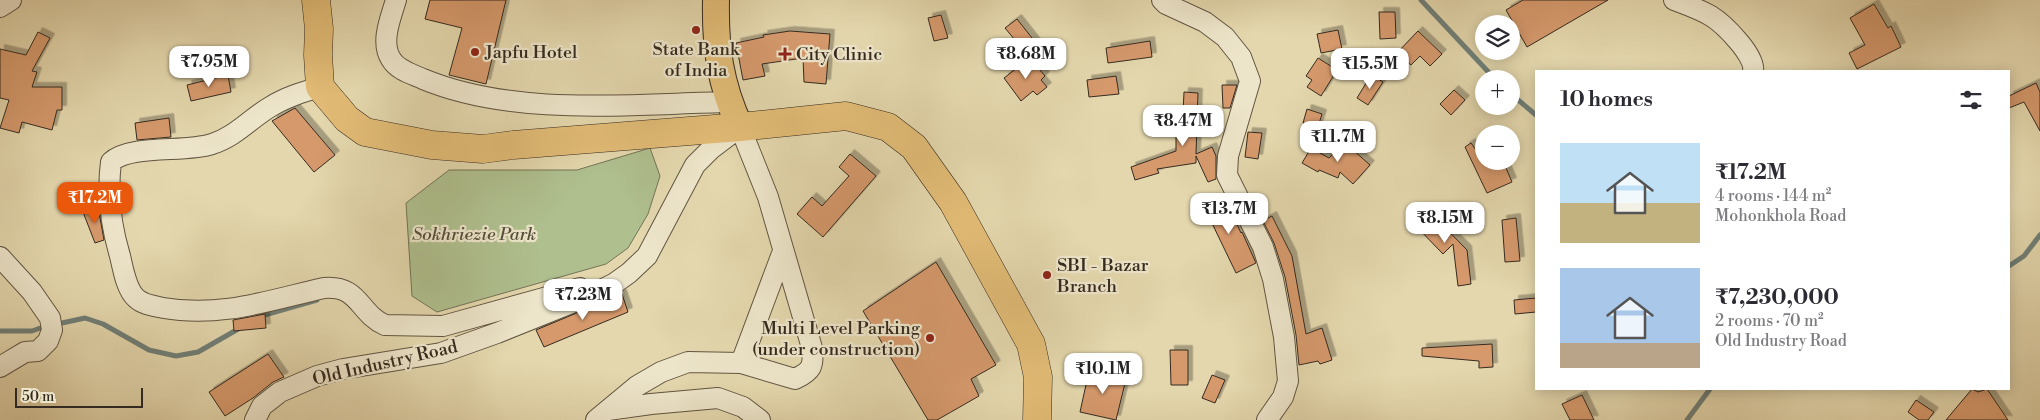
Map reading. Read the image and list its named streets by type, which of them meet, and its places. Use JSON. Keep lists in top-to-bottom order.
{
  "streets": {
    "street": ["Old Industry Road"]
  },
  "parks": ["Sokhriezie Park"],
  "places": {
    "other": [
      "State Bank of India",
      "Japfu Hotel",
      "SBI - Bazar Branch",
      "Multi Level Parking (under construction)"
    ],
    "health": ["City Clinic"]
  },
  "scale_bar": "50 m",
  "page": {
    "map_buttons": ["+", "−"],
    "price": [
      "₹8.68M",
      "₹7.95M",
      "₹15.5M",
      "₹8.47M",
      "₹11.7M",
      "₹17.2M",
      "₹13.7M",
      "₹8.15M",
      "₹7.23M",
      "₹10.1M"
    ],
    "heading": "10 homes",
    "list": [
      {
        "name": "₹17.2M",
        "note": "4 rooms · 144 m² · Mohonkhola Road"
      },
      {
        "name": "₹7,230,000",
        "note": "2 rooms · 70 m² · Old Industry Road"
      }
    ],
    "scale": "50 m"
  }
}
